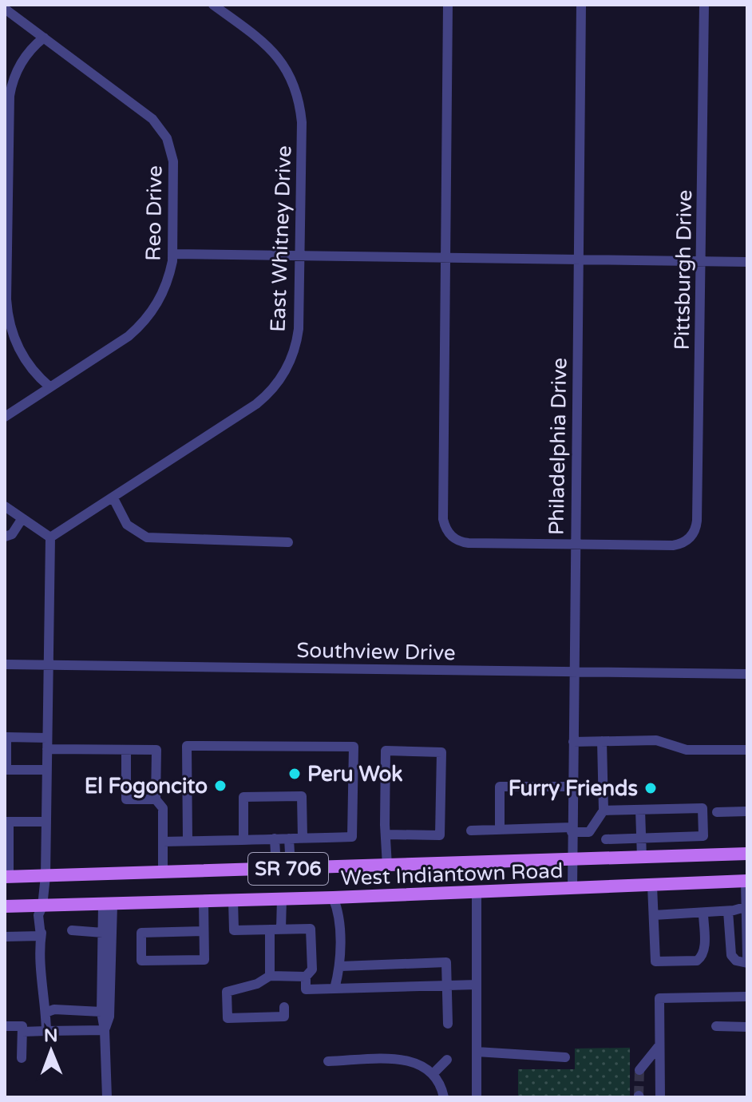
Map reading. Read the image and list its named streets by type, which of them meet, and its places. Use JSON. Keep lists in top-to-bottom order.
{
  "streets": {
    "main road": ["SR 706", "West Indiantown Road"],
    "street": [
      "Reo Drive",
      "East Whitney Drive",
      "Pittsburgh Drive",
      "Philadelphia Drive",
      "Southview Drive"
    ]
  },
  "crossings": [
    ["Pittsburgh Drive", "Philadelphia Drive"],
    ["Philadelphia Drive", "Southview Drive"],
    ["Philadelphia Drive", "West Indiantown Road"]
  ],
  "places": ["Peru Wok", "El Fogoncito", "Furry Friends"],
  "north": "top"
}
